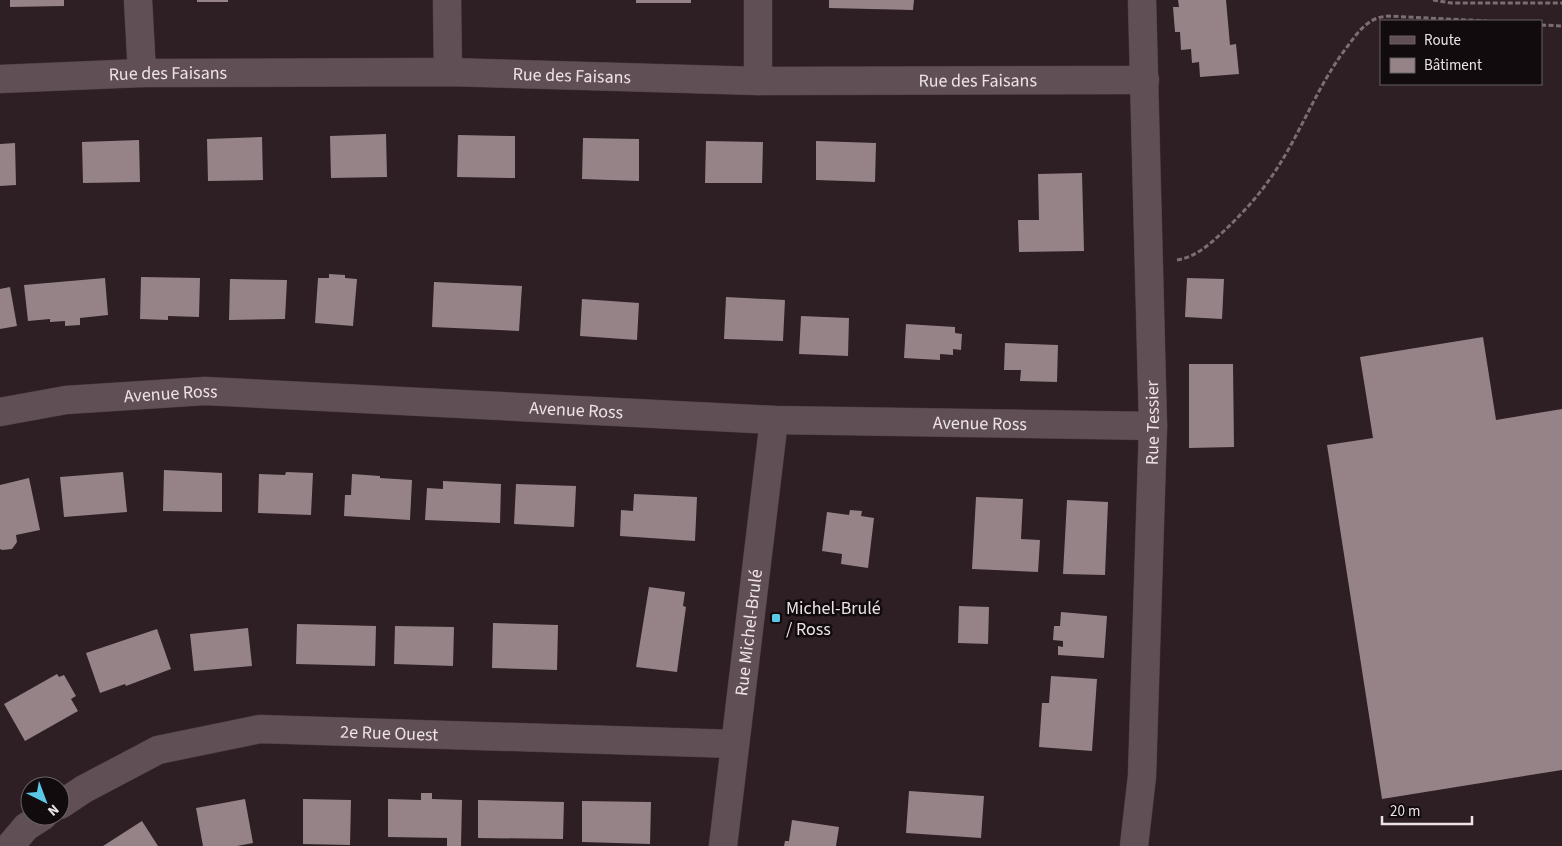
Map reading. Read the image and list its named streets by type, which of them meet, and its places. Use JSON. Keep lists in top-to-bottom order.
{
  "streets": {
    "street": [
      "Rue des Faisans",
      "Avenue Ross",
      "Rue Tessier",
      "Rue Michel-Brulé",
      "2e Rue Ouest"
    ]
  },
  "crossings": [
    ["Rue des Faisans", "Rue Tessier"],
    ["Avenue Ross", "Rue Tessier"],
    ["Avenue Ross", "Rue Michel-Brulé"],
    ["Rue Michel-Brulé", "2e Rue Ouest"]
  ],
  "places": {
    "transit": ["Michel-Brulé / Ross"]
  },
  "legend": ["Route", "Bâtiment"],
  "scale_bar": "20 m",
  "north": "bottom right"
}
